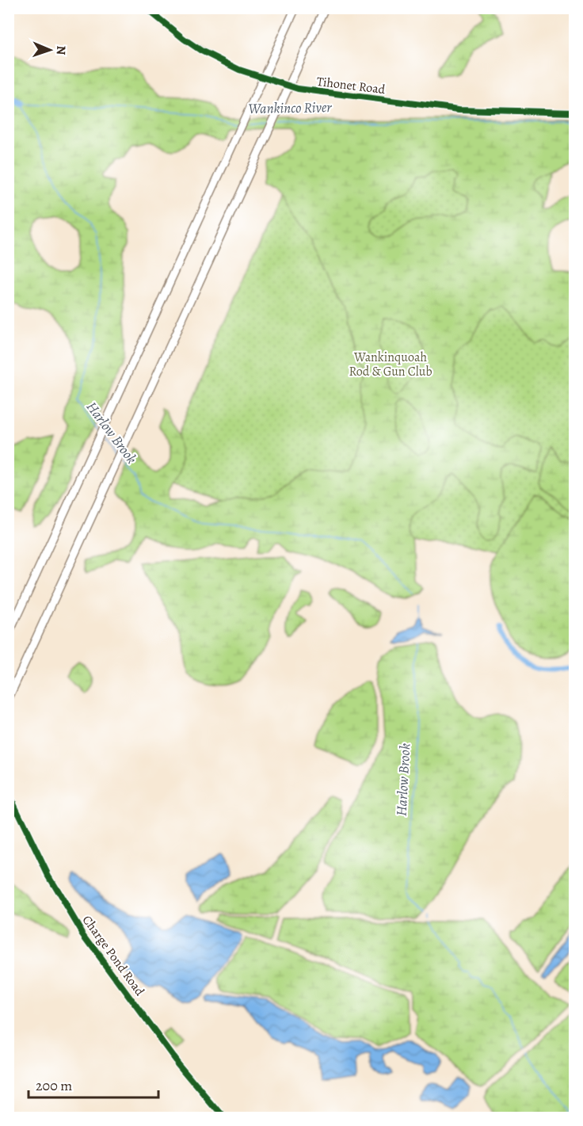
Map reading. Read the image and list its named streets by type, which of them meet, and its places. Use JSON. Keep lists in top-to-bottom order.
{
  "streets": {
    "street": ["Tihonet Road", "Charge Pond Road"]
  },
  "water": ["Wankinco River", "Harlow Brook"],
  "parks": ["Wankinquoah Rod & Gun Club"],
  "scale_bar": "200 m",
  "north": "right"
}
